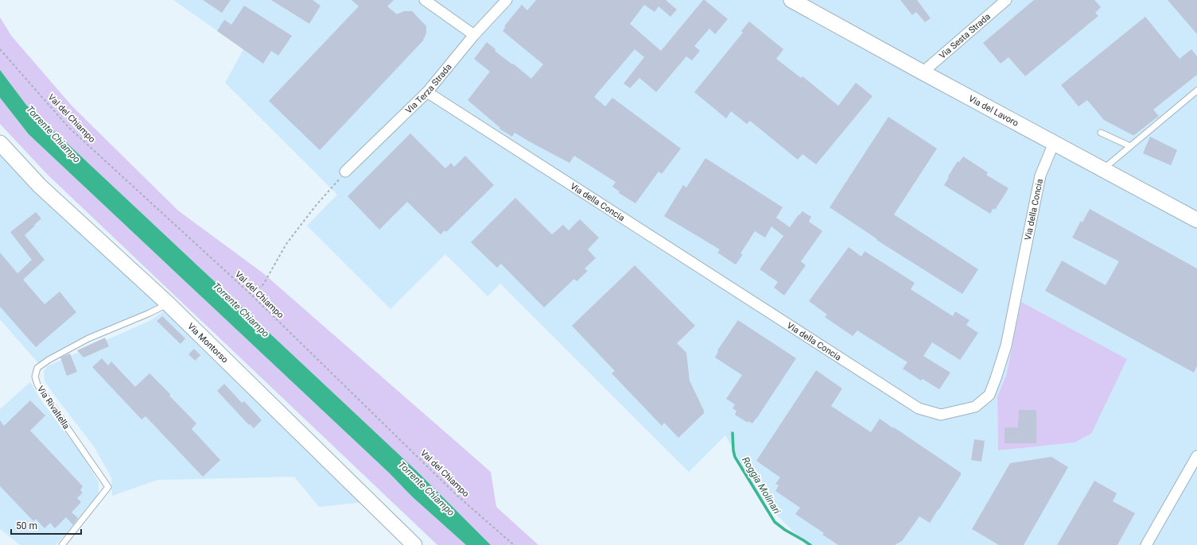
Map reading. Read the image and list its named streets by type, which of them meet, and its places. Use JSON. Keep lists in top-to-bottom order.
{
  "streets": {
    "main road": ["Via del Lavoro", "Via Montorso"],
    "street": ["Via Sesta Strada", "Via Terza Strada", "Via della Concia"],
    "lane": ["Via Rivaltella"],
    "path": ["Val del Chiampo"]
  },
  "crossings": [
    ["Via Sesta Strada", "Via del Lavoro"],
    ["Via Terza Strada", "Via della Concia"],
    ["Via del Lavoro", "Via della Concia"],
    ["Via Montorso", "Via Rivaltella"]
  ],
  "water": ["Torrente Chiampo", "Roggia Molinari"],
  "scale_bar": "50 m"
}
